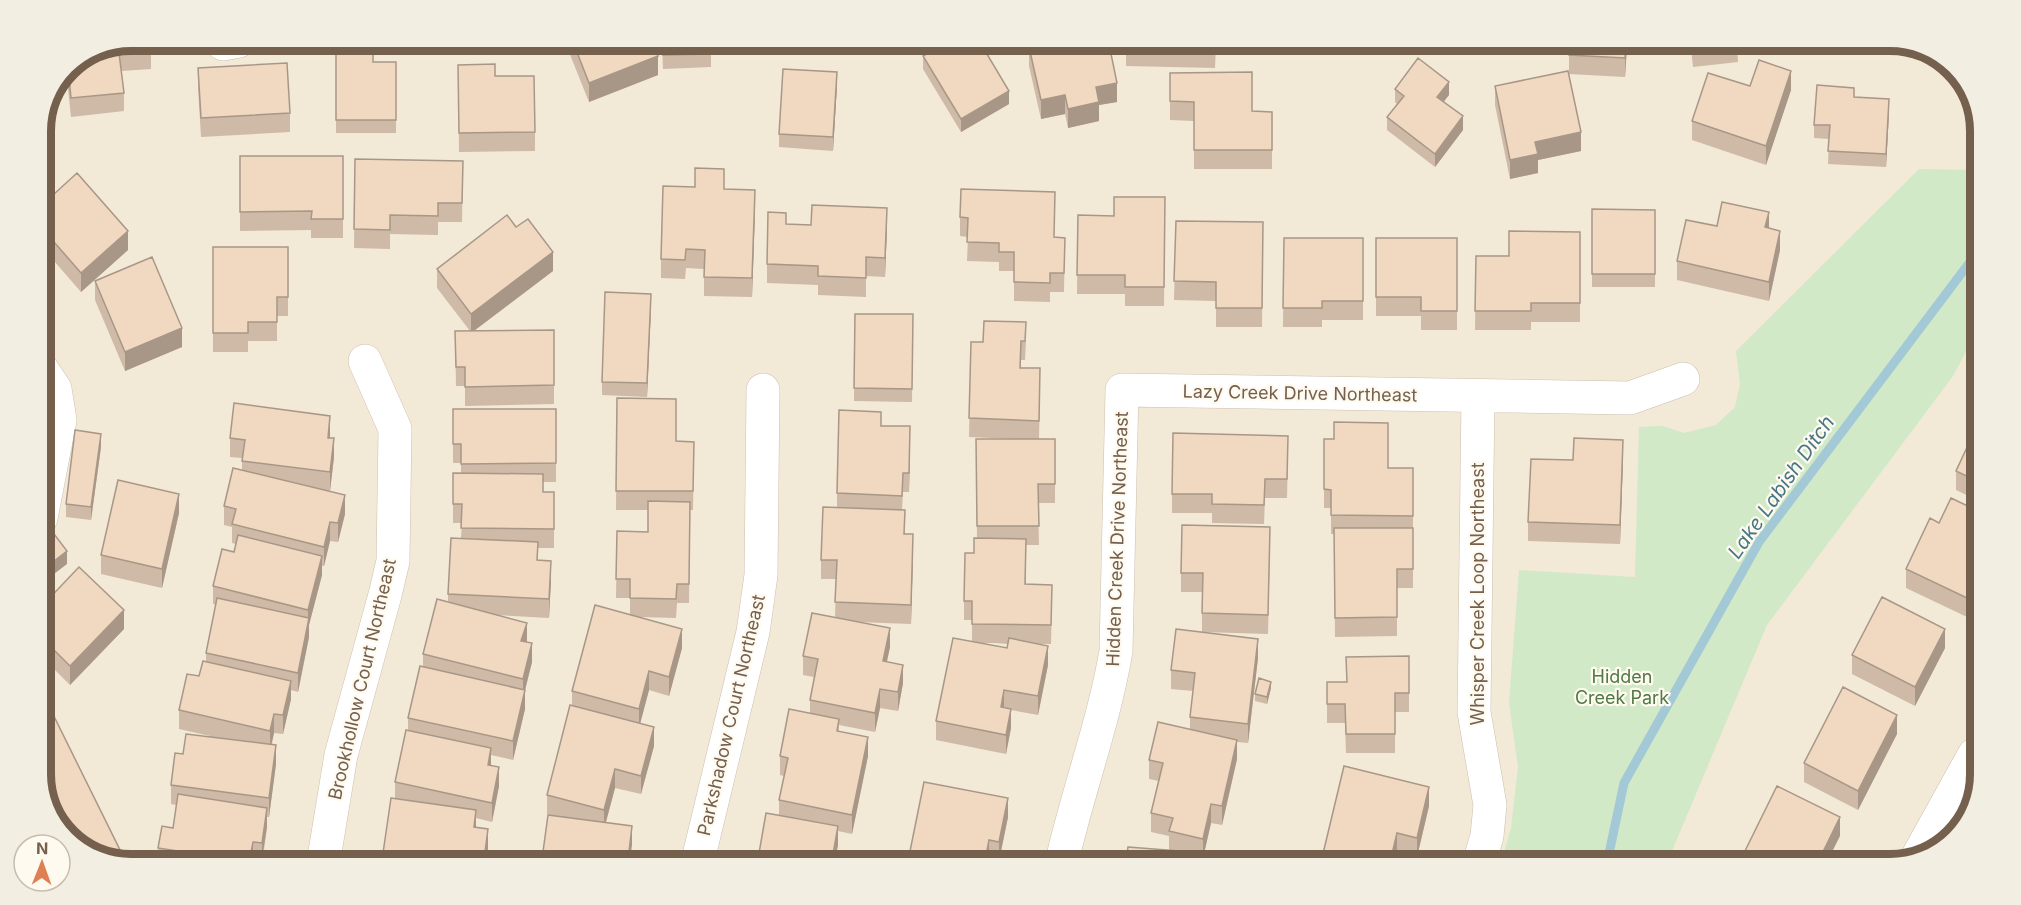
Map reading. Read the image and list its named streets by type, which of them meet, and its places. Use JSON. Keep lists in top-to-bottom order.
{
  "streets": {
    "street": [
      "Lazy Creek Drive Northeast",
      "Hidden Creek Drive Northeast",
      "Whisper Creek Loop Northeast",
      "Brookhollow Court Northeast",
      "Parkshadow Court Northeast"
    ]
  },
  "crossings": [
    ["Lazy Creek Drive Northeast", "Hidden Creek Drive Northeast"],
    ["Lazy Creek Drive Northeast", "Whisper Creek Loop Northeast"]
  ],
  "water": ["Lake Labish Ditch"],
  "parks": ["Hidden Creek Park"],
  "north": "top"
}
